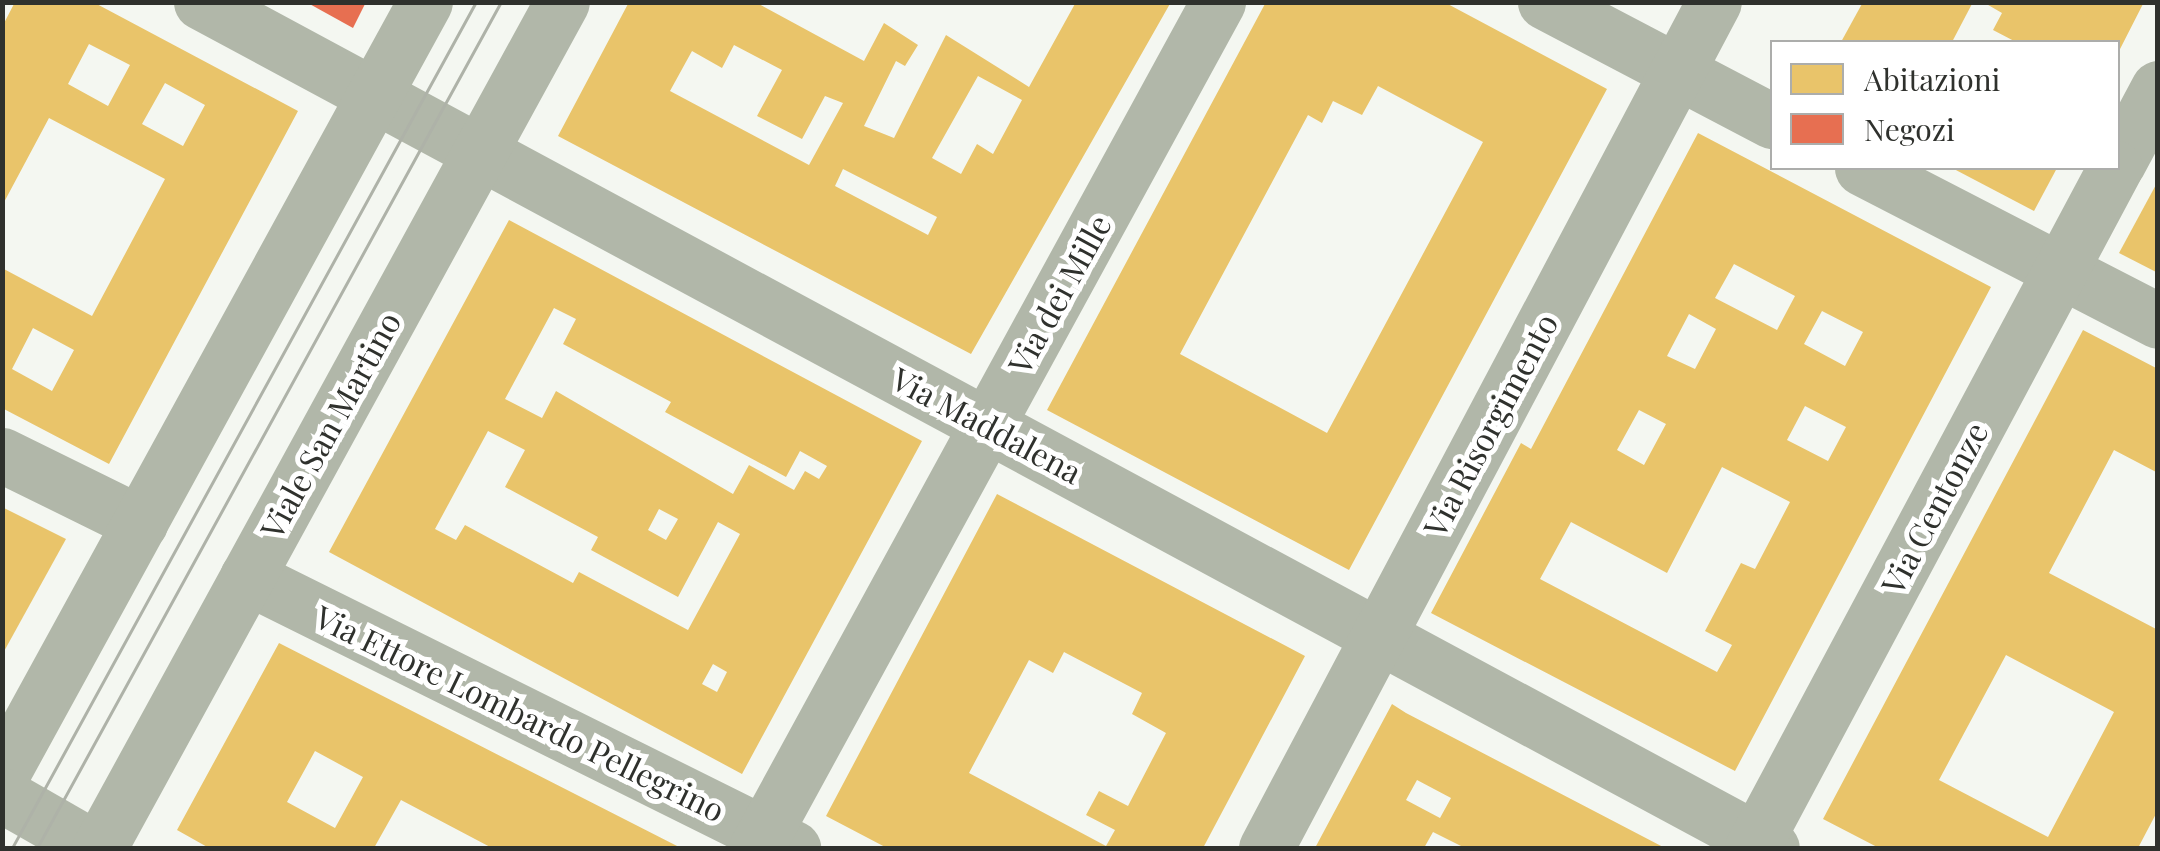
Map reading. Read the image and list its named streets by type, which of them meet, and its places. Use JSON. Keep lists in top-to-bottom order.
{
  "streets": {
    "street": [
      "Via dei Mille",
      "Viale San Martino",
      "Via Maddalena",
      "Via Risorgimento",
      "Via Centonze",
      "Via Ettore Lombardo Pellegrino"
    ]
  },
  "crossings": [
    ["Via dei Mille", "Via Maddalena"],
    ["Via dei Mille", "Via Ettore Lombardo Pellegrino"],
    ["Viale San Martino", "Via Maddalena"],
    ["Viale San Martino", "Via Ettore Lombardo Pellegrino"],
    ["Via Maddalena", "Via Risorgimento"],
    ["Via Maddalena", "Via Centonze"]
  ],
  "legend": ["Abitazioni", "Negozi"]
}
